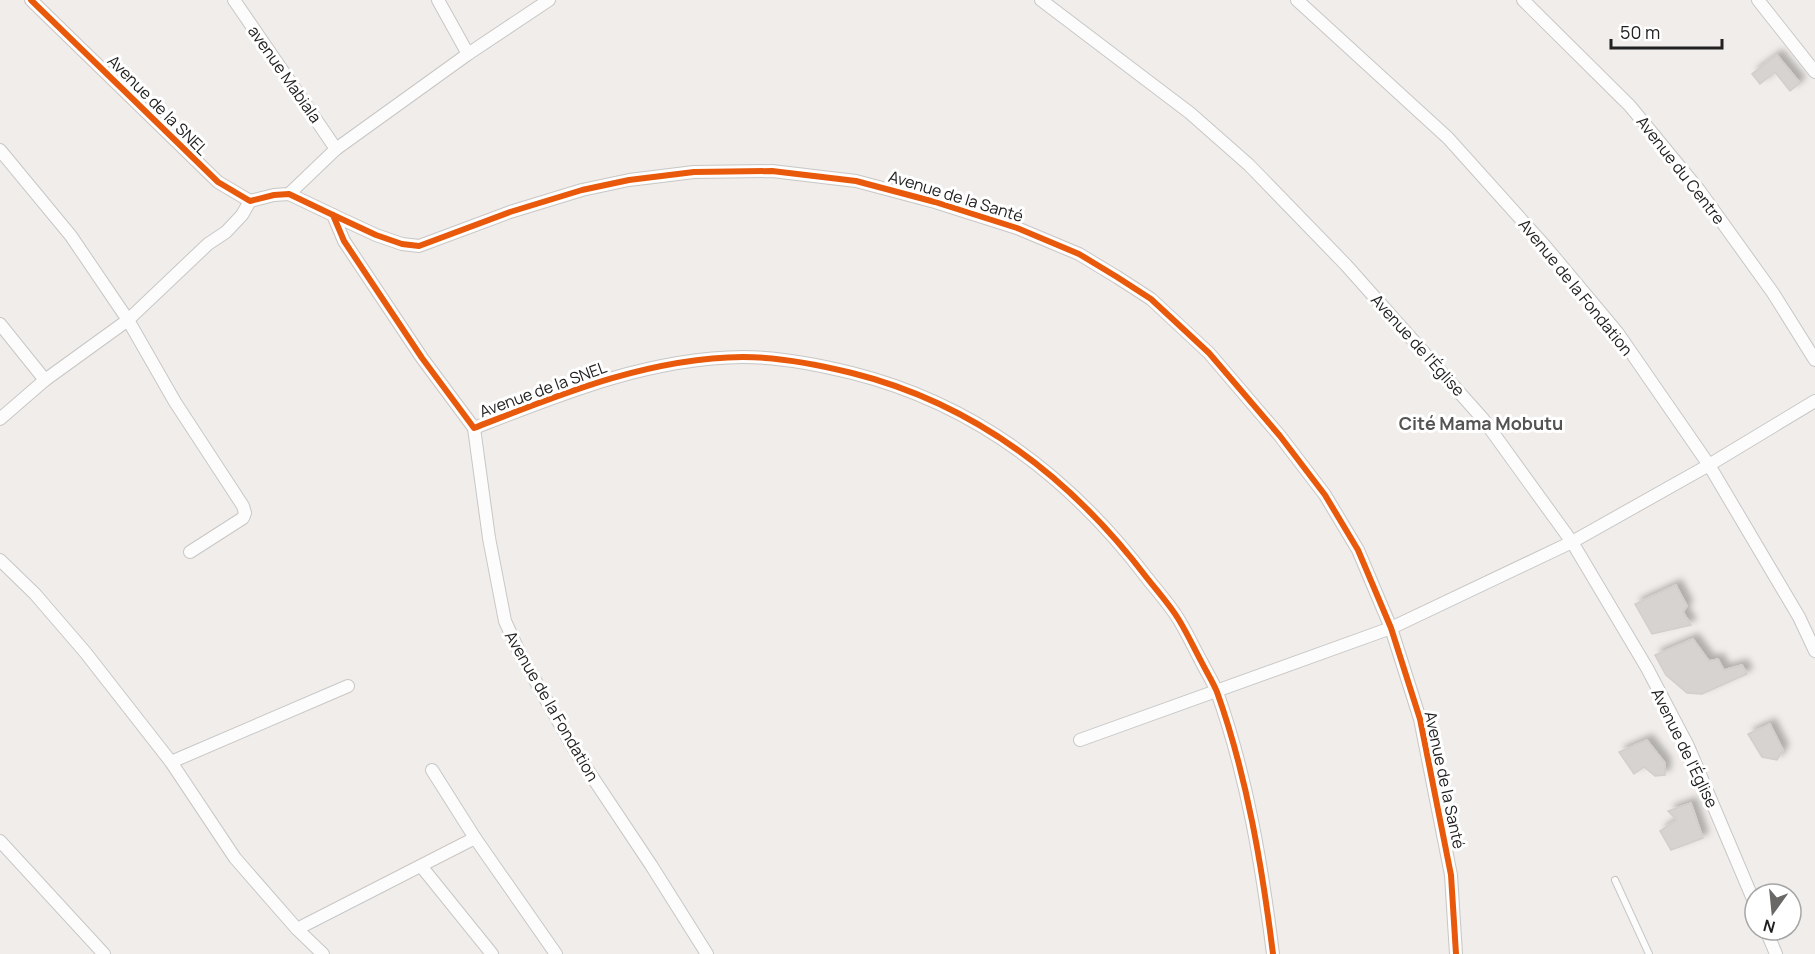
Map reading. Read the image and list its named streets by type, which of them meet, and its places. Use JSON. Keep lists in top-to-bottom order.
{
  "streets": {
    "street": [
      "avenue Mabiala",
      "Avenue de la SNEL",
      "Avenue du Centre",
      "Avenue de la Santé",
      "Avenue de la Fondation",
      "Avenue de l'Église"
    ]
  },
  "crossings": [
    ["Avenue de la SNEL", "Avenue de la Santé"],
    ["Avenue de la SNEL", "Avenue de la Fondation"]
  ],
  "districts": ["Cité Mama Mobutu"],
  "scale_bar": "50 m",
  "north": "bottom"
}
